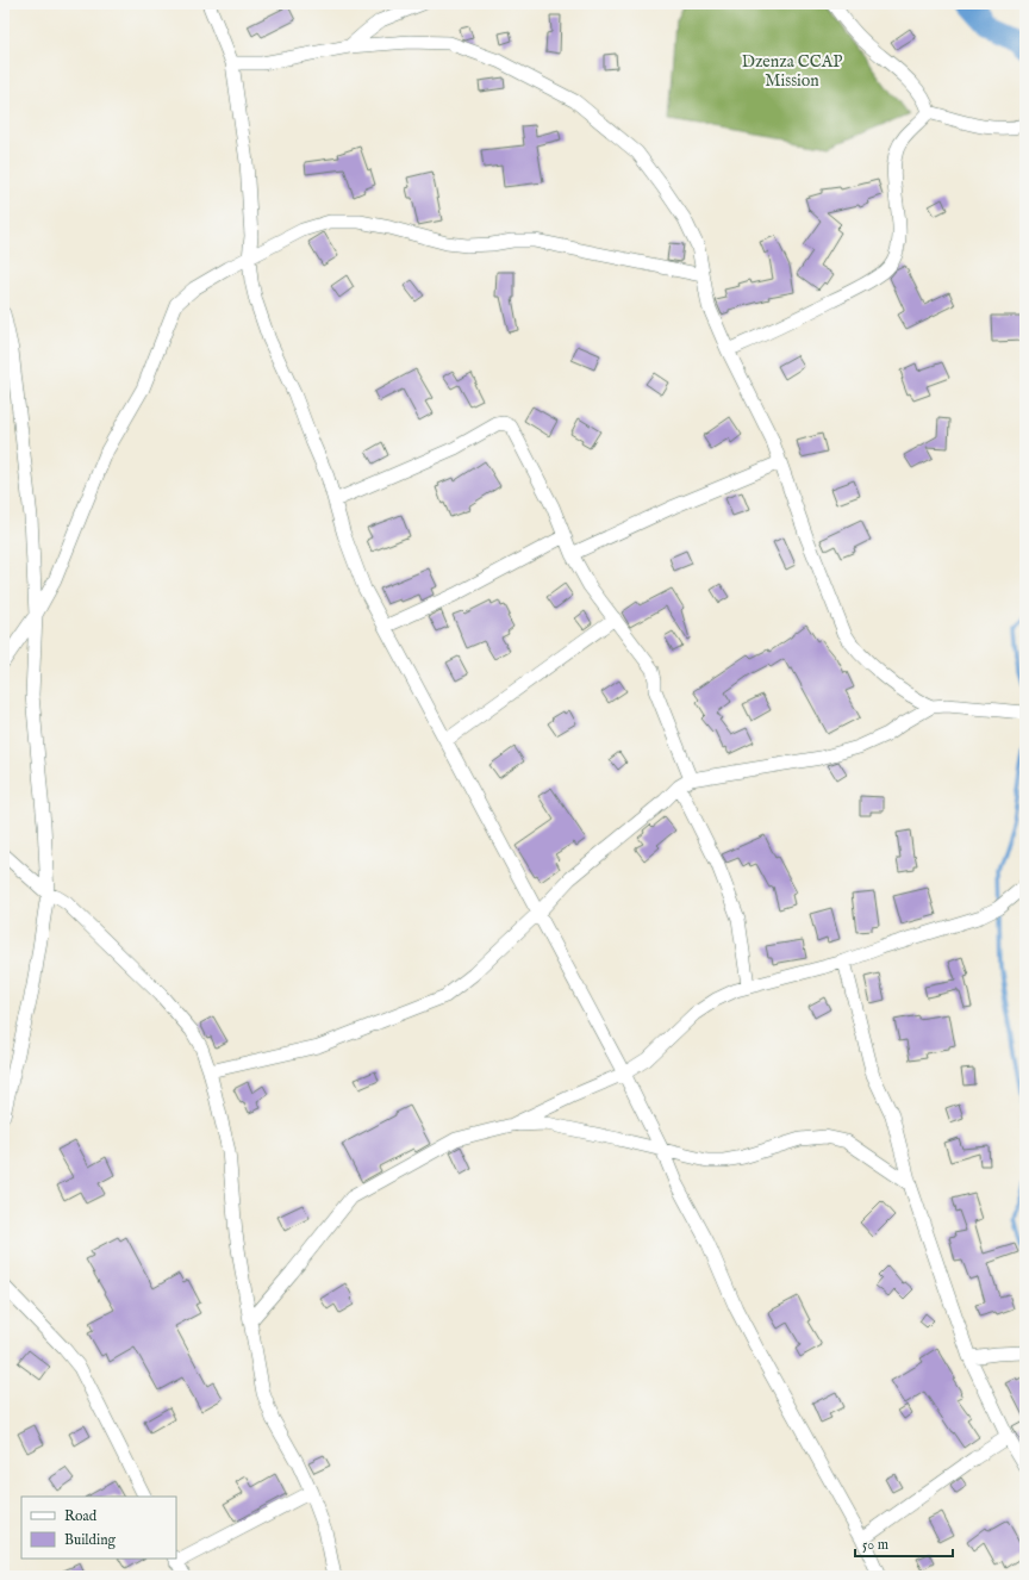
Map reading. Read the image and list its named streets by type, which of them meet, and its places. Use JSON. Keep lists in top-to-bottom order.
{
  "parks": ["Dzenza CCAP Mission"],
  "legend": ["Road", "Building"],
  "scale_bar": "50 m"
}
